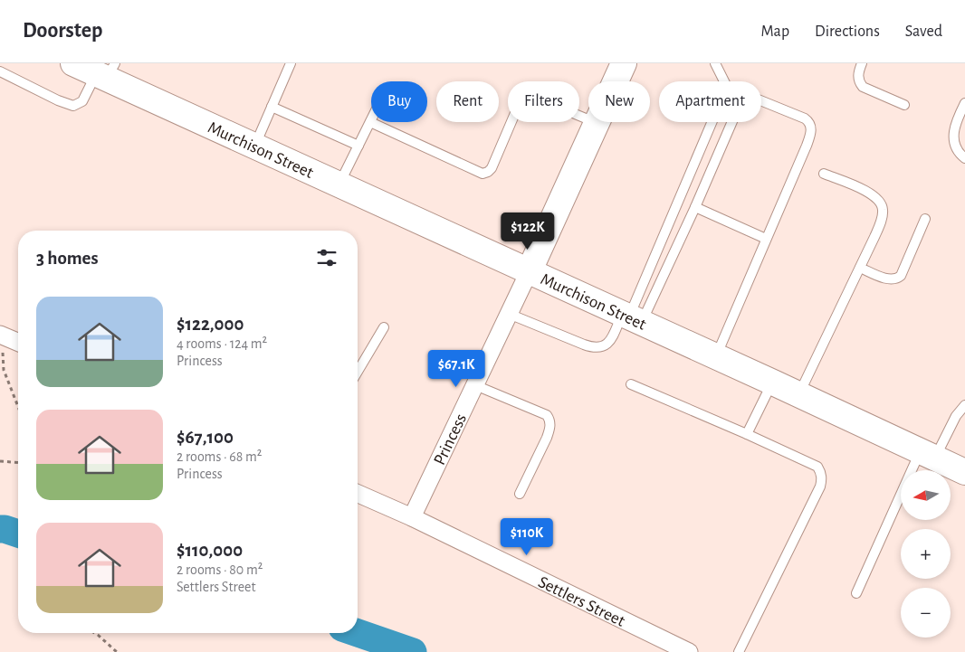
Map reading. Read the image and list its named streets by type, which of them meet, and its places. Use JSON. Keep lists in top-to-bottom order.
{
  "streets": {
    "street": ["Murchison Street", "Princess", "Settlers Street"]
  },
  "crossings": [
    ["Murchison Street", "Princess"],
    ["Princess", "Settlers Street"]
  ],
  "north": "left",
  "page": {
    "header": "Doorstep",
    "nav": ["Map", "Directions", "Saved"],
    "chip": [
      "Buy",
      "Rent",
      "Filters",
      "New",
      "Apartment"
    ],
    "price": ["$122K", "$67.1K", "$110K"],
    "heading": "3 homes",
    "list": [
      {
        "name": "$122,000",
        "note": "4 rooms · 124 m² · Princess"
      },
      {
        "name": "$67,100",
        "note": "2 rooms · 68 m² · Princess"
      },
      {
        "name": "$110,000",
        "note": "2 rooms · 80 m² · Settlers Street"
      }
    ],
    "map_buttons": ["+", "−"]
  }
}
